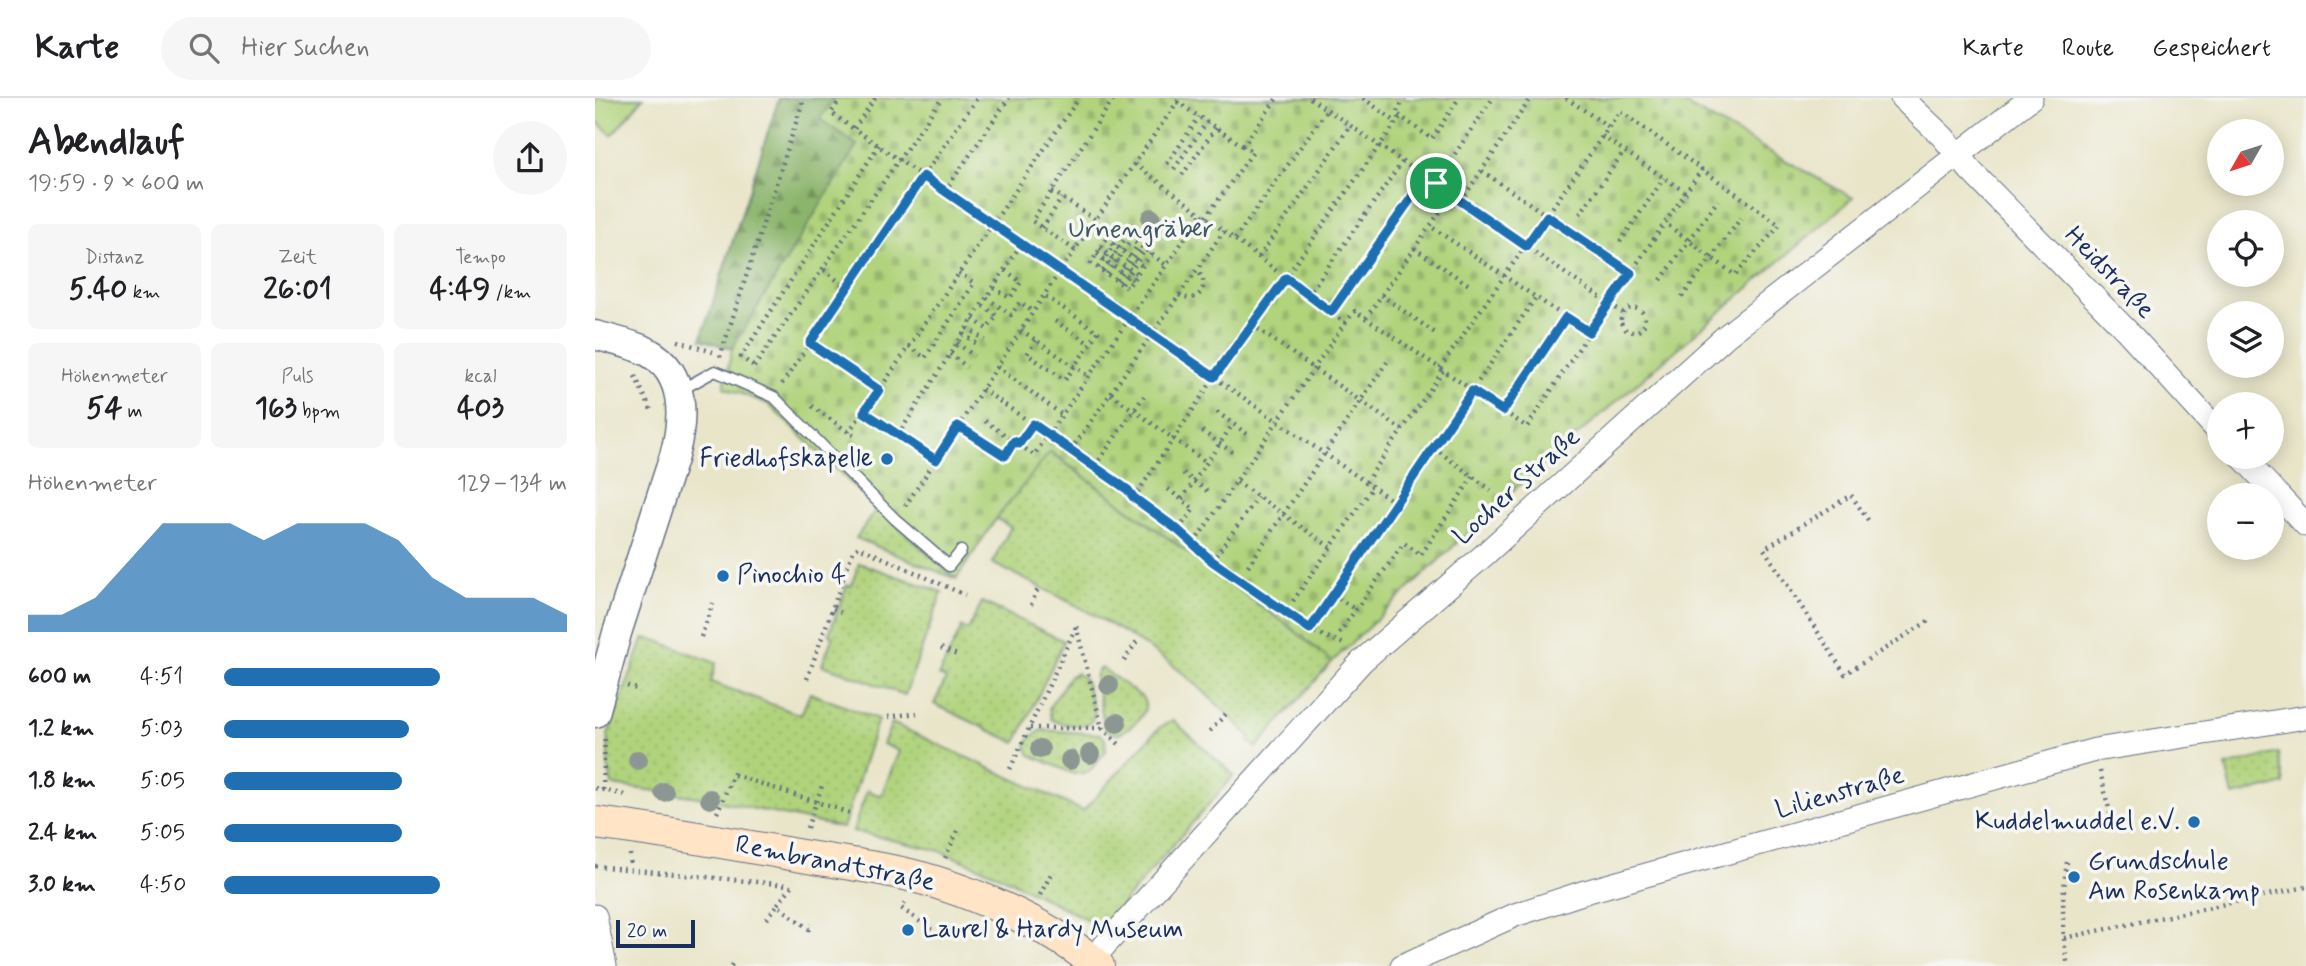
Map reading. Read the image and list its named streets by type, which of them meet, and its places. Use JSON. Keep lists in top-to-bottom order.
{
  "streets": {
    "main road": ["Rembrandtstraße"],
    "street": ["Heidstraße", "Locher Straße", "Lilienstraße"]
  },
  "crossings": [
    ["Heidstraße", "Locher Straße"],
    ["Locher Straße", "Rembrandtstraße"]
  ],
  "parks": ["Urnengräber"],
  "places": [
    "Friedhofskapelle",
    "Pinochio 4",
    "Kuddelmuddel e.V.",
    "Grundschule Am Rosenkamp",
    "Laurel & Hardy Museum"
  ],
  "scale_bar": "20 m",
  "north": "bottom left",
  "page": {
    "header": "Karte",
    "search": "Hier suchen",
    "nav": ["Karte", "Route", "Gespeichert"],
    "heading": ["Abendlauf", "19:59 · 9 × 600 m"],
    "map_buttons": ["+", "−"],
    "stats": [
      ["Distanz", "5.40 km"],
      ["Zeit", "26:01"],
      ["Tempo", "4:49 /km"],
      ["Höhenmeter", "54 m"],
      ["Puls", "163 bpm"],
      ["kcal", "403"]
    ],
    "chart": ["Höhenmeter", "129–134 m"],
    "list": [
      {
        "name": "600 m",
        "note": "4:51"
      },
      {
        "name": "1.2 km",
        "note": "5:03"
      },
      {
        "name": "1.8 km",
        "note": "5:05"
      },
      {
        "name": "2.4 km",
        "note": "5:05"
      },
      {
        "name": "3.0 km",
        "note": "4:50"
      }
    ],
    "scale": "20 m"
  }
}
